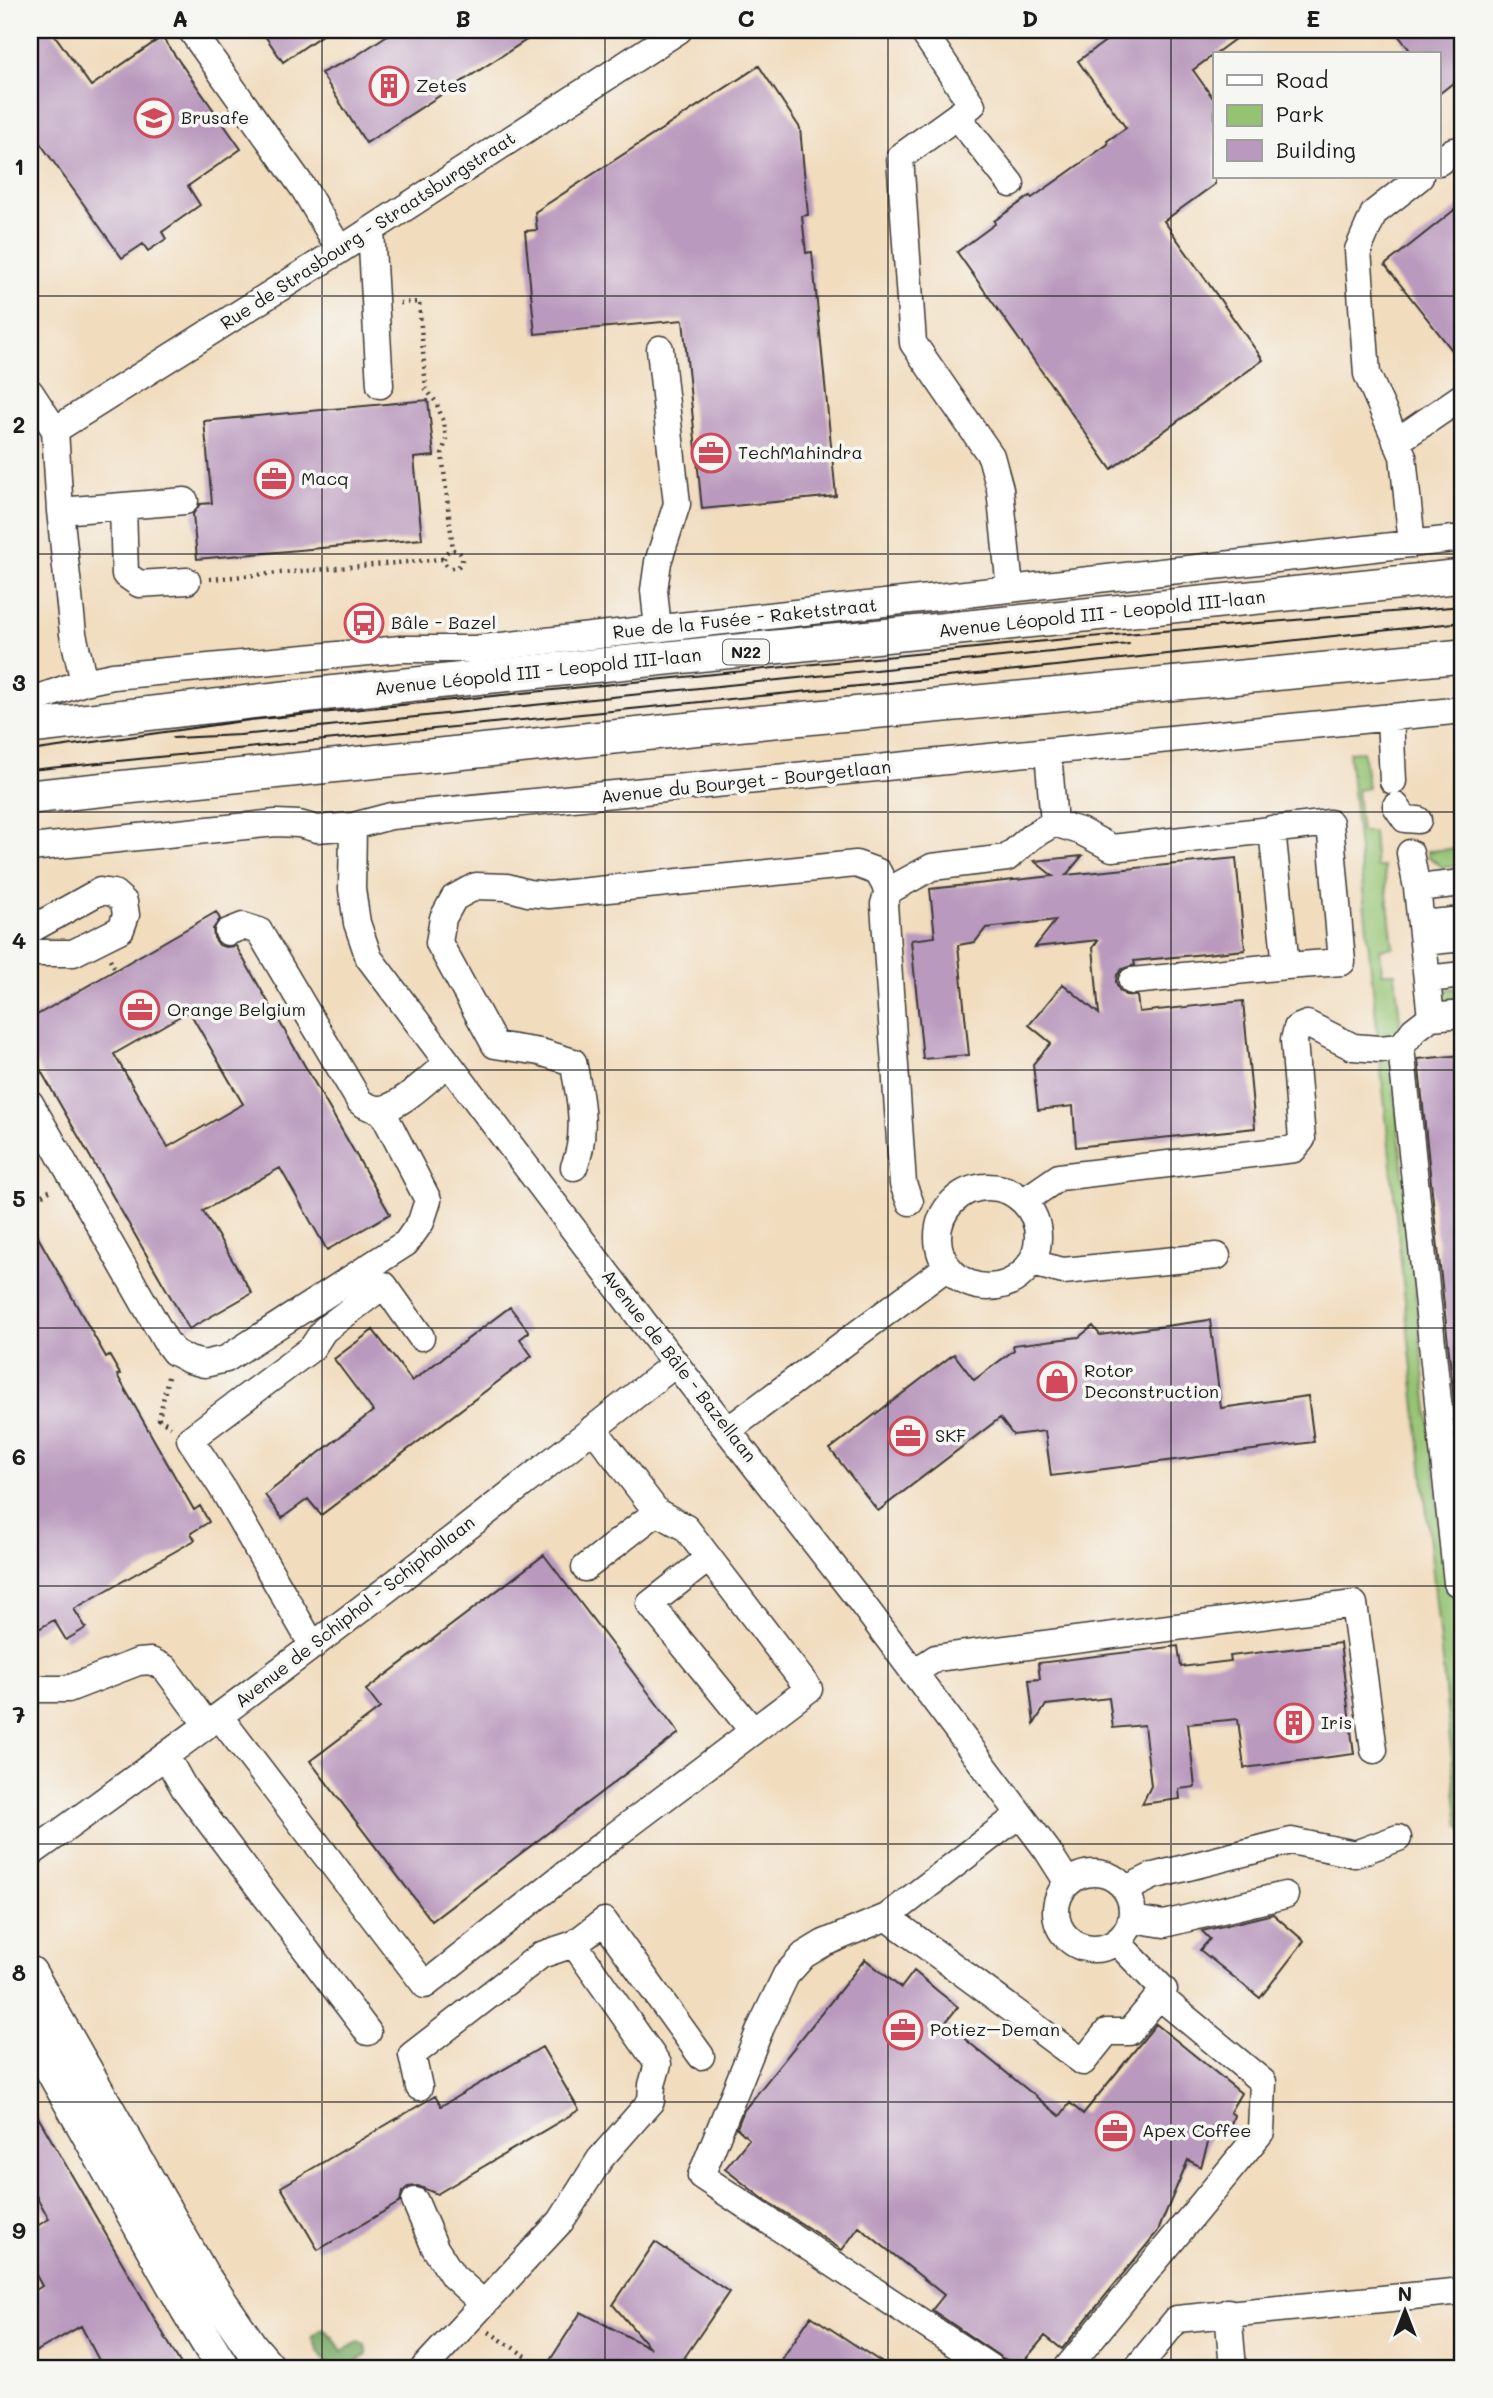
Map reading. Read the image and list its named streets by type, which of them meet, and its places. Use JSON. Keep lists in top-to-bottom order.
{
  "streets": {
    "main road": ["Avenue Léopold III - Leopold III-laan", "N22"],
    "street": [
      "Rue de Strasbourg - Straatsburgstraat",
      "Rue de la Fusée - Raketstraat",
      "Avenue du Bourget - Bourgetlaan",
      "Avenue de Bâle - Bazellaan",
      "Avenue de Schiphol - Schiphollaan"
    ]
  },
  "crossings": [
    ["Avenue du Bourget - Bourgetlaan", "Avenue de Bâle - Bazellaan"],
    ["Avenue de Bâle - Bazellaan", "Avenue de Schiphol - Schiphollaan"]
  ],
  "places": {
    "building": ["Zetes", "Iris"],
    "school or university": ["Brusafe"],
    "office": [
      "TechMahindra",
      "Macq",
      "Orange Belgium",
      "SKF",
      "Potiez–Deman",
      "Apex Coffee"
    ],
    "bus stop": ["Bâle - Bazel"],
    "shop": ["Rotor Deconstruction"]
  },
  "legend": ["Road", "Park", "Building"],
  "north": "top",
  "grid": {
    "columns": [
      "A",
      "B",
      "C",
      "D",
      "E"
    ],
    "rows": [
      "1",
      "2",
      "3",
      "4",
      "5",
      "6",
      "7",
      "8",
      "9"
    ]
  }
}
